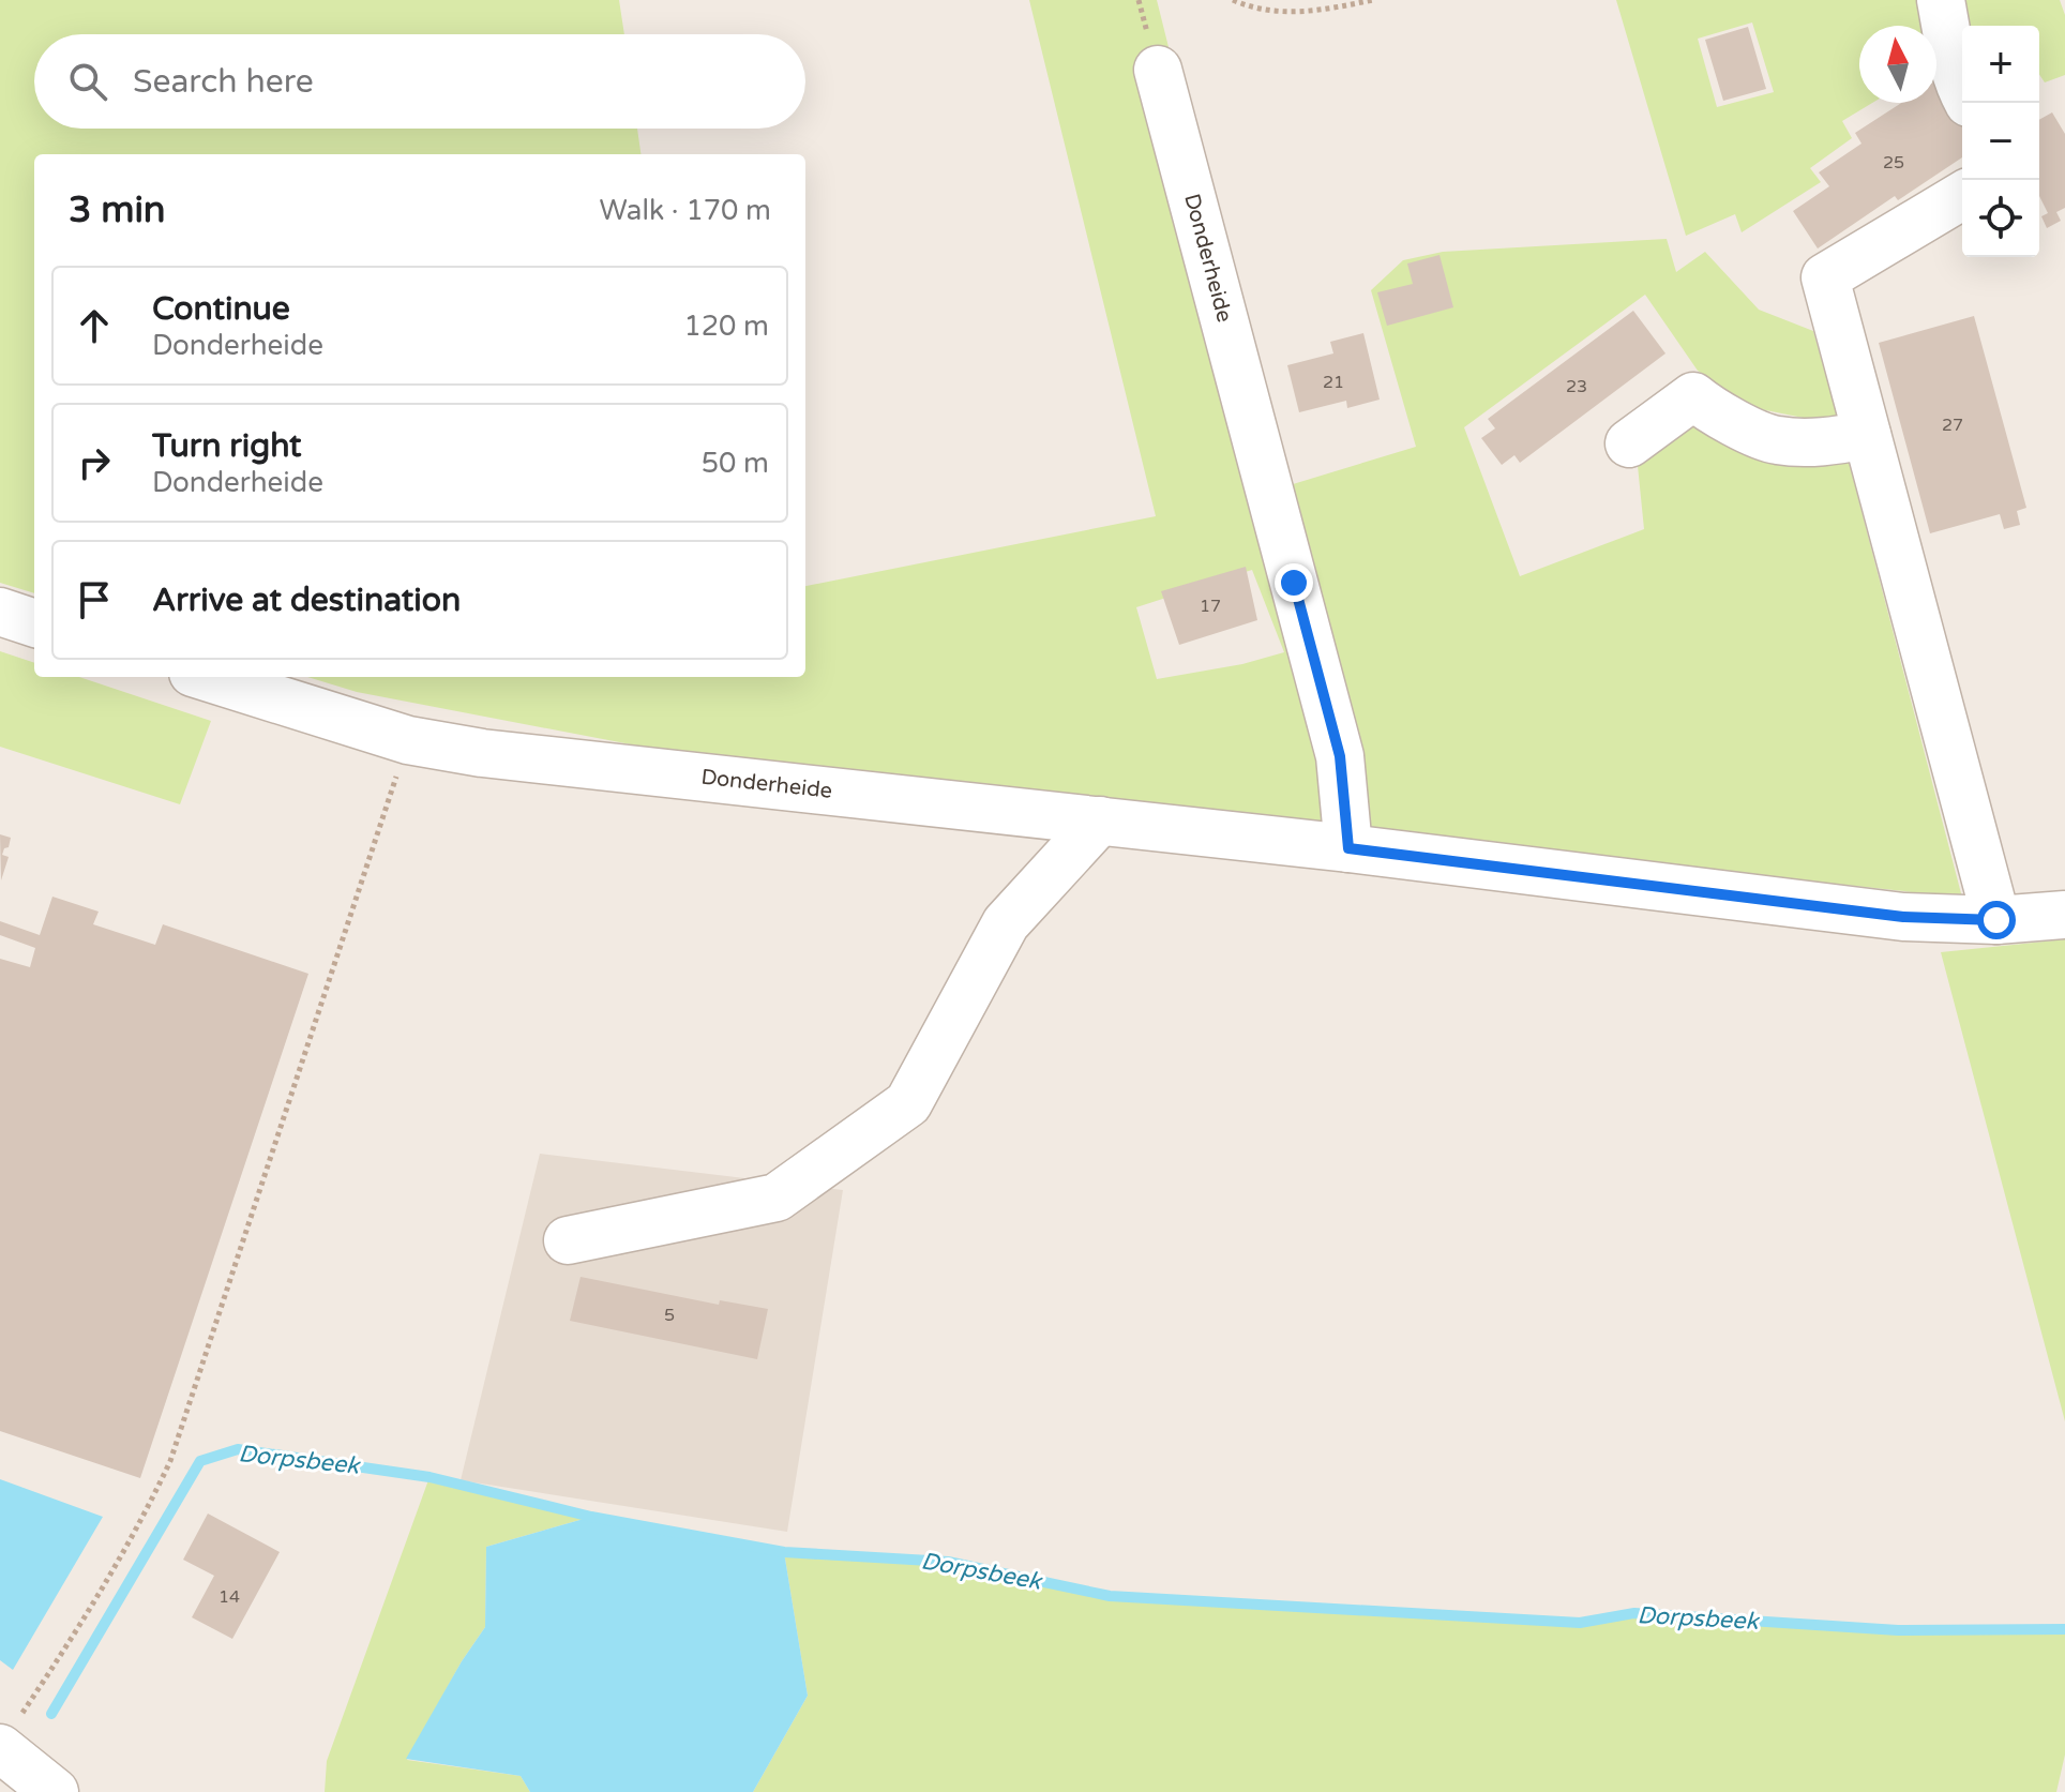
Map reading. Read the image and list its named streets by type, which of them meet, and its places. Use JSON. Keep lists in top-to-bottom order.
{
  "streets": {
    "street": ["Donderheide"]
  },
  "water": ["Dorpsbeek"],
  "house_numbers": [
    "25",
    "21",
    "23",
    "27",
    "17",
    "5",
    "14"
  ],
  "north": "top",
  "page": {
    "map_buttons": ["+", "−"],
    "search": "Search here",
    "heading": ["3 min", "Walk · 170 m"],
    "list": [
      ["Continue", "Donderheide", "120 m"],
      ["Turn right", "Donderheide", "50 m"],
      "Arrive at destination"
    ]
  }
}
